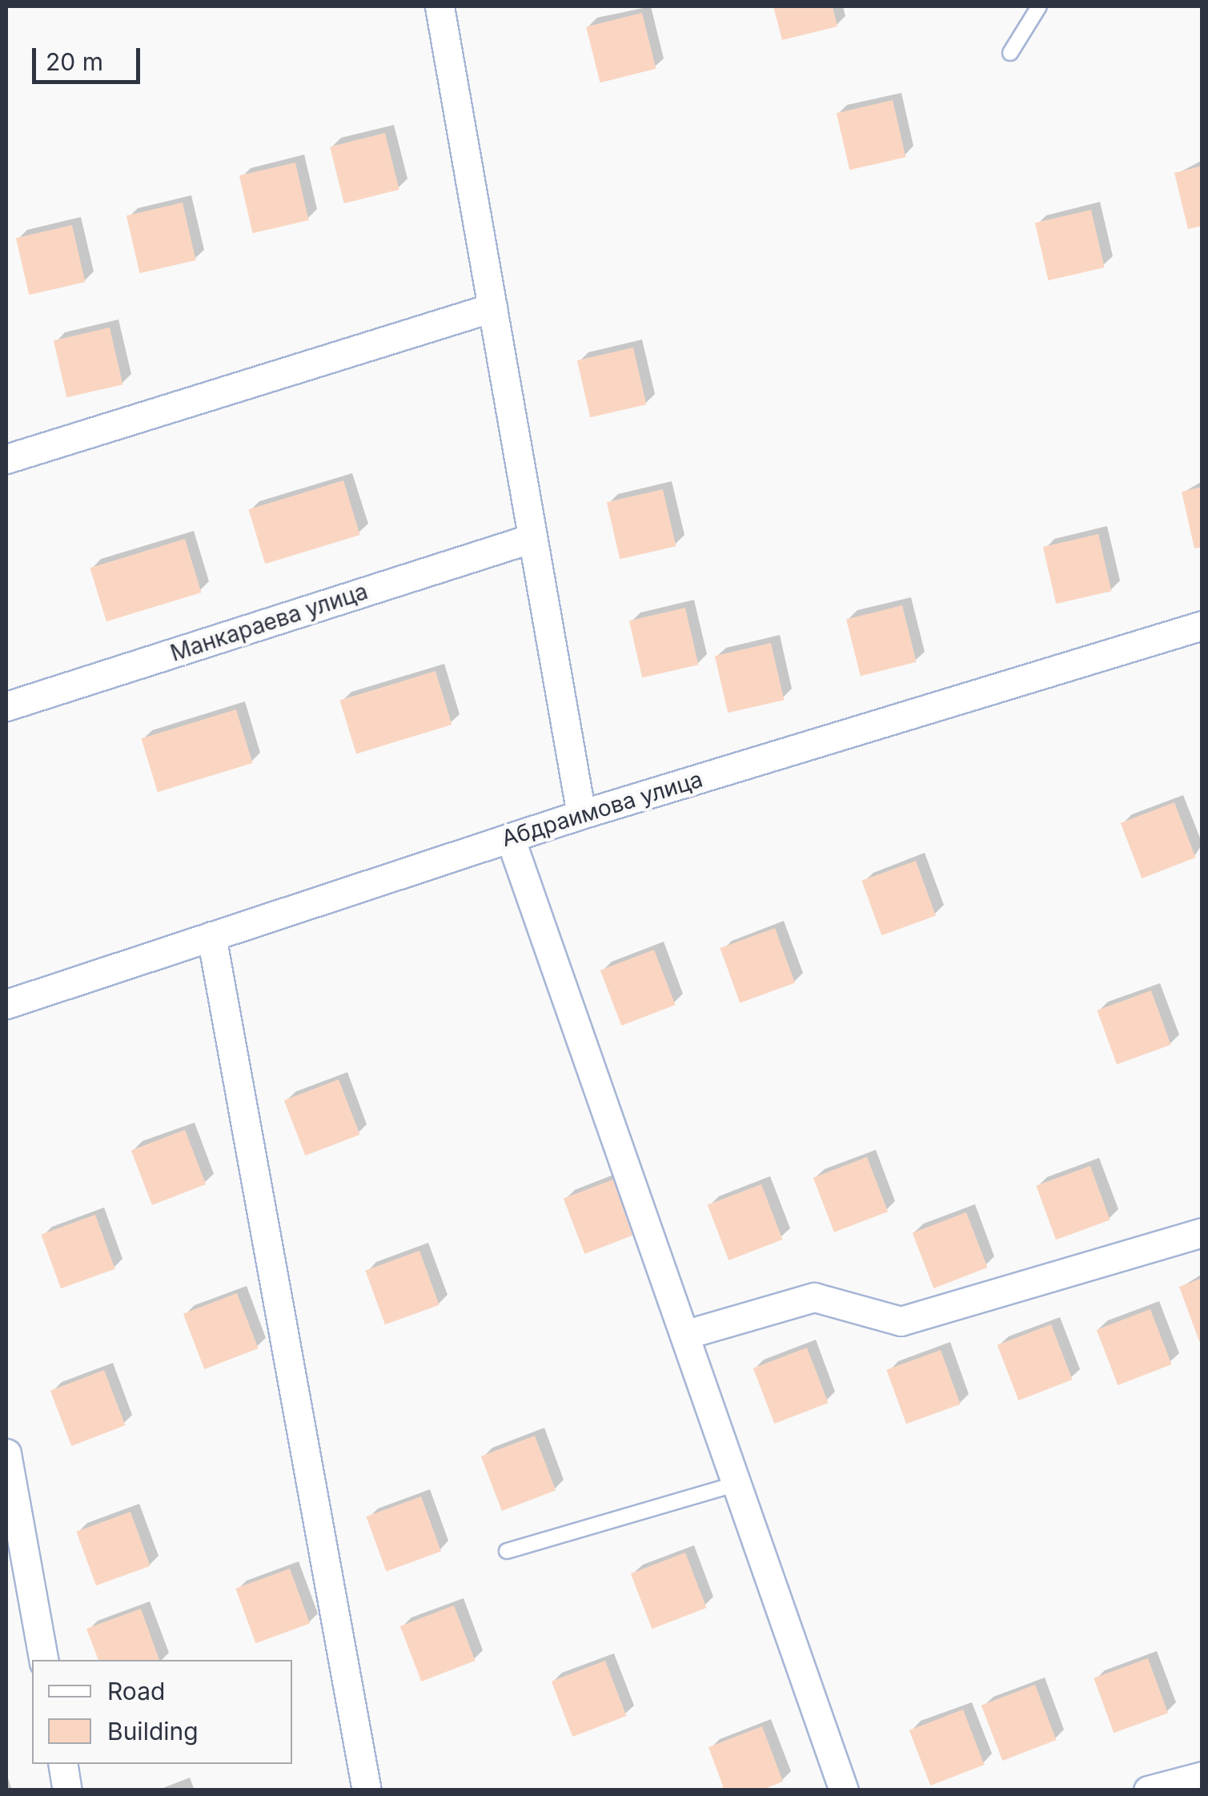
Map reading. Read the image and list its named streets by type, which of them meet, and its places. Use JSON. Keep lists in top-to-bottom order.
{
  "streets": {
    "street": ["Манкараева улица", "Абдраимова улица"]
  },
  "legend": ["Road", "Building"],
  "scale_bar": "20 m"
}
